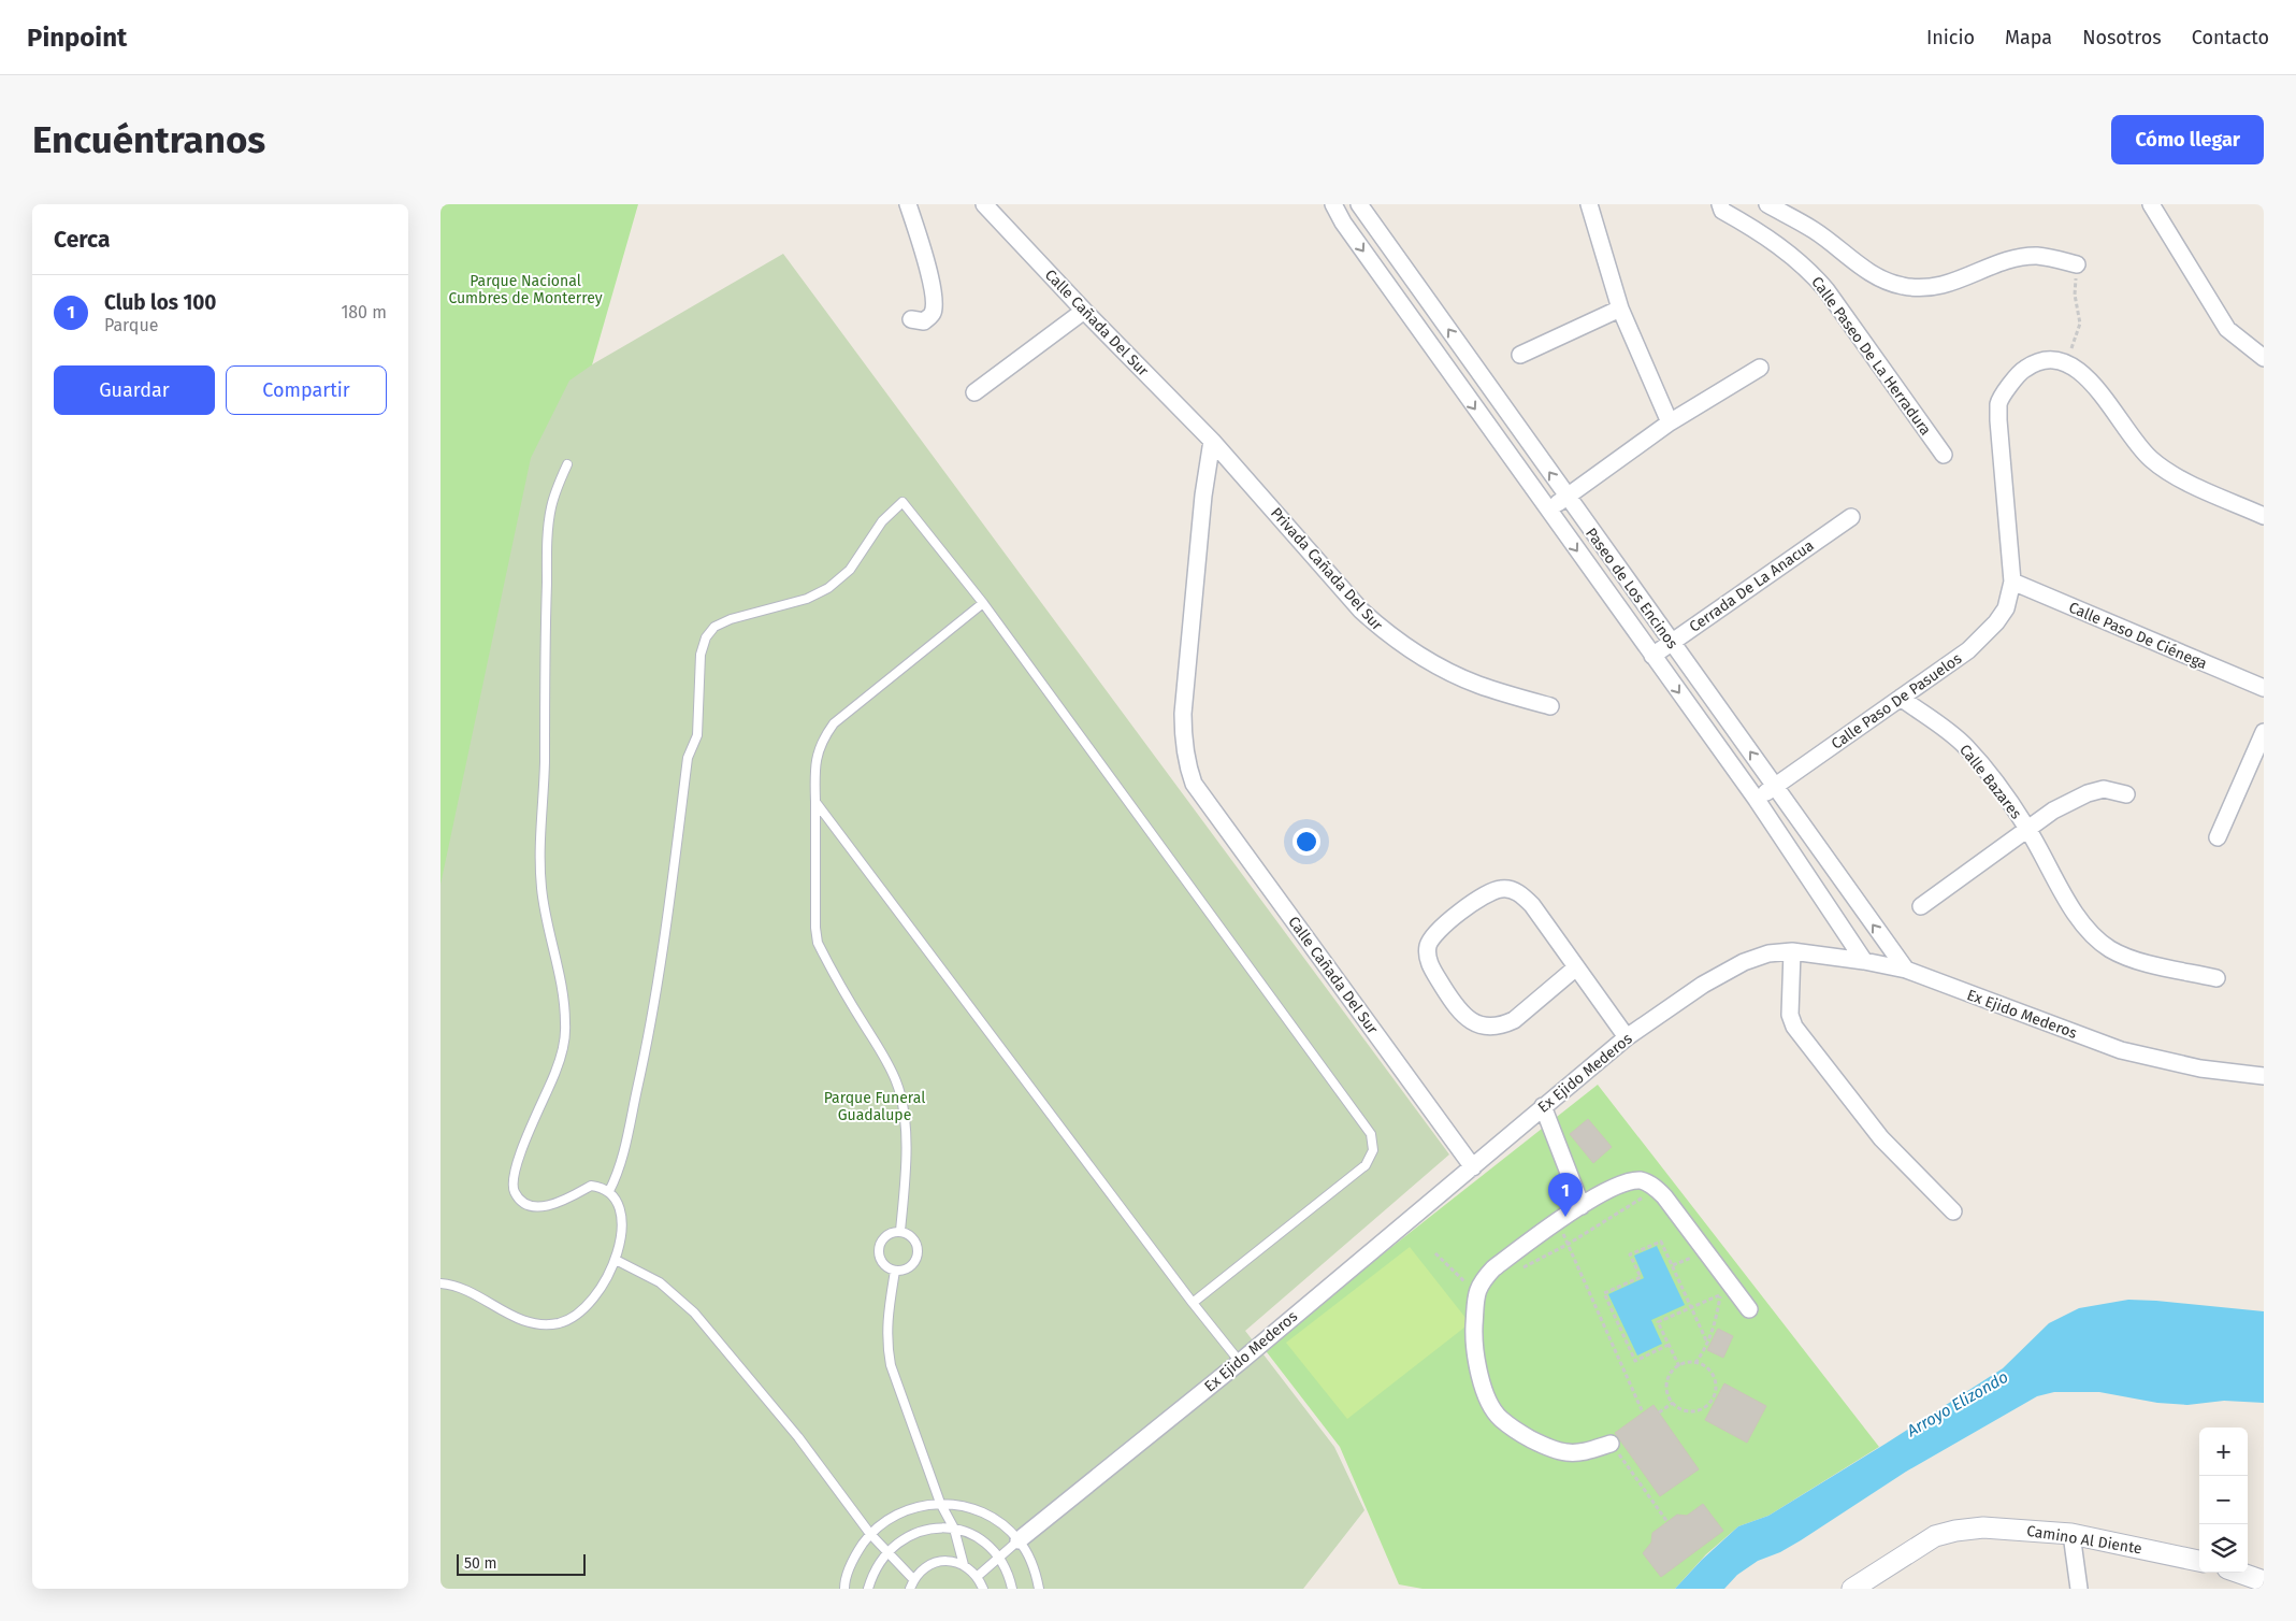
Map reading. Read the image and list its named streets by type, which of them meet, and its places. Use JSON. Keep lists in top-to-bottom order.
{
  "streets": {
    "street": [
      "Calle Cañada Del Sur",
      "Calle Paseo De La Herradura",
      "Privada Cañada Del Sur",
      "Cerrada De La Anacua",
      "Paseo de Los Encinos",
      "Calle Paso De Ciénega",
      "Calle Paso De Pasuelos",
      "Calle Bazares",
      "Ex Ejido Mederos",
      "Camino Al Diente"
    ]
  },
  "crossings": [
    ["Calle Cañada Del Sur", "Privada Cañada Del Sur"],
    ["Calle Cañada Del Sur", "Ex Ejido Mederos"],
    ["Cerrada De La Anacua", "Paseo de Los Encinos"],
    ["Paseo de Los Encinos", "Calle Paso De Pasuelos"],
    ["Paseo de Los Encinos", "Ex Ejido Mederos"],
    ["Calle Paso De Ciénega", "Calle Paso De Pasuelos"],
    ["Calle Paso De Pasuelos", "Calle Bazares"]
  ],
  "water": ["Arroyo Elizondo"],
  "parks": ["Parque Nacional Cumbres de Monterrey", "Parque Funeral Guadalupe"],
  "scale_bar": "50 m",
  "page": {
    "header": "Pinpoint",
    "nav": [
      "Inicio",
      "Mapa",
      "Nosotros",
      "Contacto"
    ],
    "buttons": [
      "Cómo llegar",
      ["Guardar", "Compartir"]
    ],
    "title": "Encuéntranos",
    "heading": "Cerca",
    "list": [
      {
        "mark": "1",
        "name": "Club los 100",
        "note": "Parque",
        "value": "180 m"
      }
    ],
    "pins": "1",
    "map_buttons": ["+", "−"],
    "scale": "50 m"
  }
}
